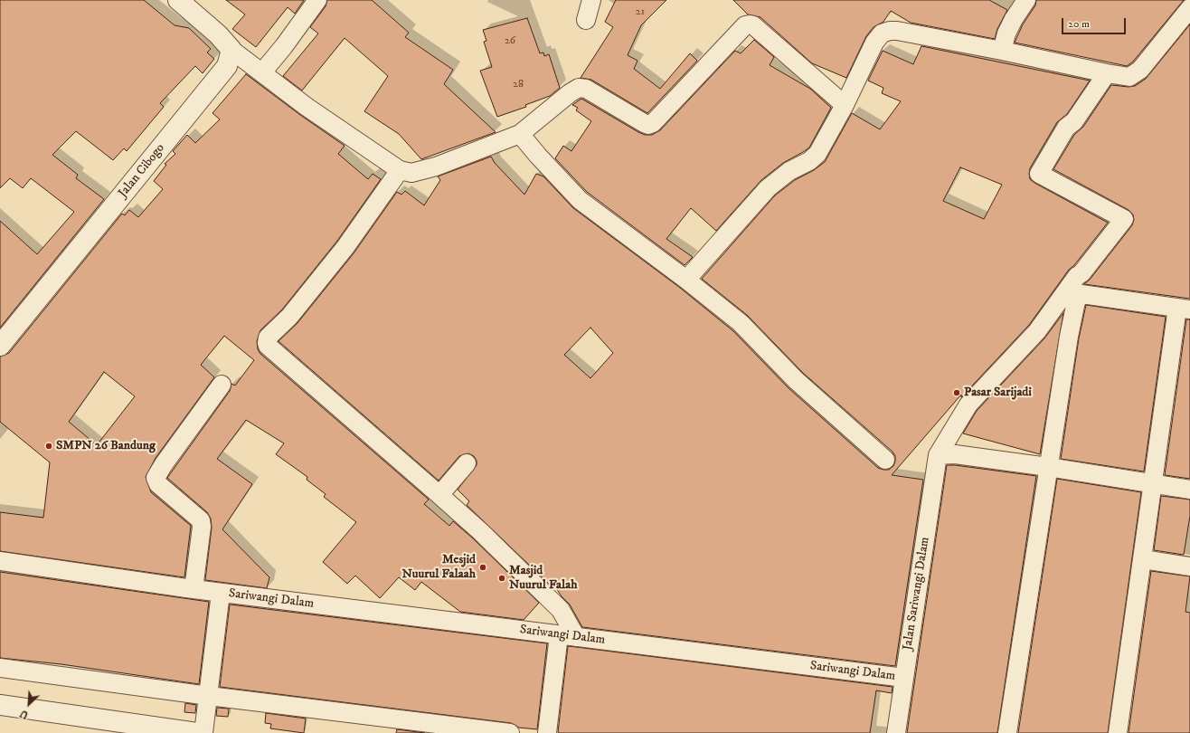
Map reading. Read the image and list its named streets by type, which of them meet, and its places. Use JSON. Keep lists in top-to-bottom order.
{
  "streets": {
    "street": ["Jalan Cibogo", "Jalan Sariwangi Dalam", "Sariwangi Dalam"]
  },
  "crossings": [
    ["Jalan Sariwangi Dalam", "Sariwangi Dalam"]
  ],
  "places": [
    "Pasar Sarijadi",
    "SMPN 26 Bandung",
    "Mesjid Nuurul Falaah",
    "Masjid Nuurul Falah"
  ],
  "house_numbers": ["21", "26", "28"],
  "scale_bar": "20 m",
  "north": "bottom left"
}
